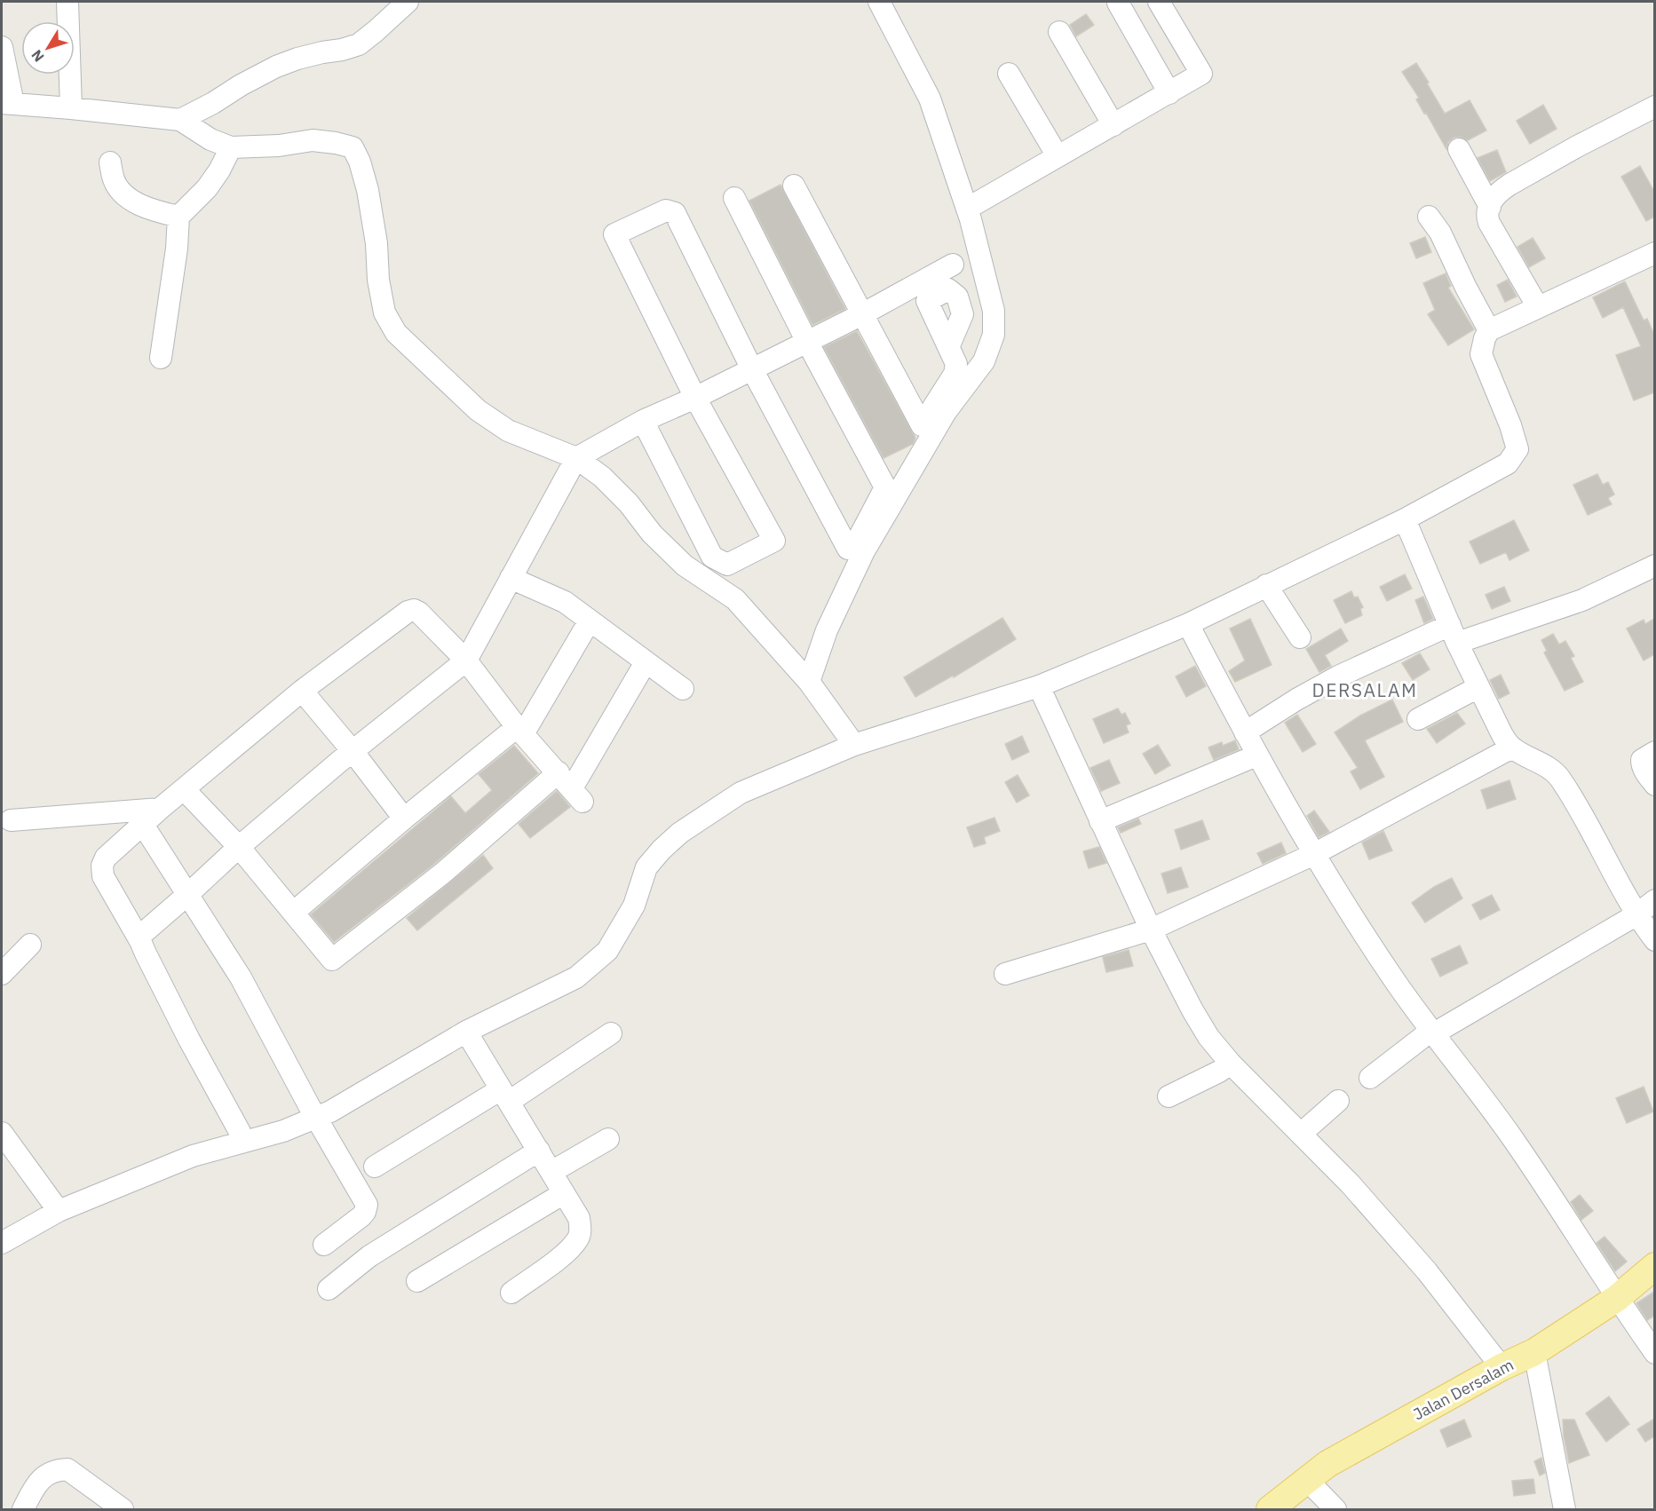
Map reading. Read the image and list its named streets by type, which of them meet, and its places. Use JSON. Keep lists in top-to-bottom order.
{
  "streets": {
    "main road": ["Jalan Dersalam"]
  },
  "districts": ["DERSALAM"],
  "north": "bottom left"
}
